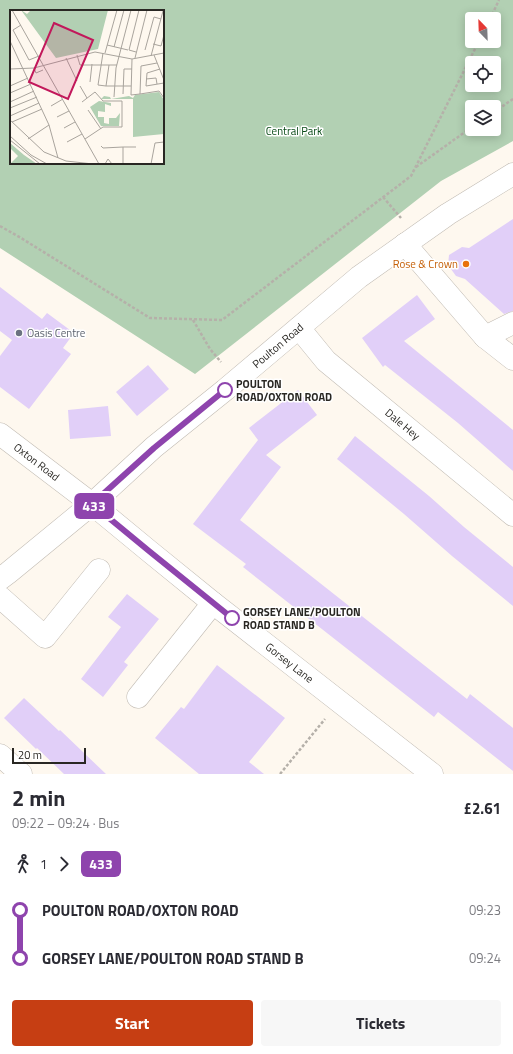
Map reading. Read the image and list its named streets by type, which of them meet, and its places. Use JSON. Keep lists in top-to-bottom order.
{
  "streets": {
    "main road": [
      "Poulton Road",
      "Dale Hey",
      "Oxton Road",
      "Gorsey Lane"
    ]
  },
  "crossings": [
    ["Poulton Road", "Dale Hey"],
    ["Poulton Road", "Oxton Road"],
    ["Poulton Road", "Gorsey Lane"],
    ["Oxton Road", "Gorsey Lane"]
  ],
  "parks": ["Central Park"],
  "places": [
    "Rose & Crown",
    "Oasis Centre",
    "POULTON ROAD/OXTON ROAD",
    "GORSEY LANE/POULTON ROAD STAND B"
  ],
  "lines": ["bus line 433"],
  "scale_bar": "20 m",
  "north": "top left",
  "page": {
    "on_map": "433",
    "scale": "20 m",
    "heading": ["2 min", "09:22 – 09:24 · Bus", "£2.61"],
    "legs": ["1", "433"],
    "list": [
      {
        "name": "POULTON ROAD/OXTON ROAD",
        "value": "09:23"
      },
      {
        "name": "GORSEY LANE/POULTON ROAD STAND B",
        "value": "09:24"
      }
    ],
    "buttons": ["Start", "Tickets"]
  }
}
